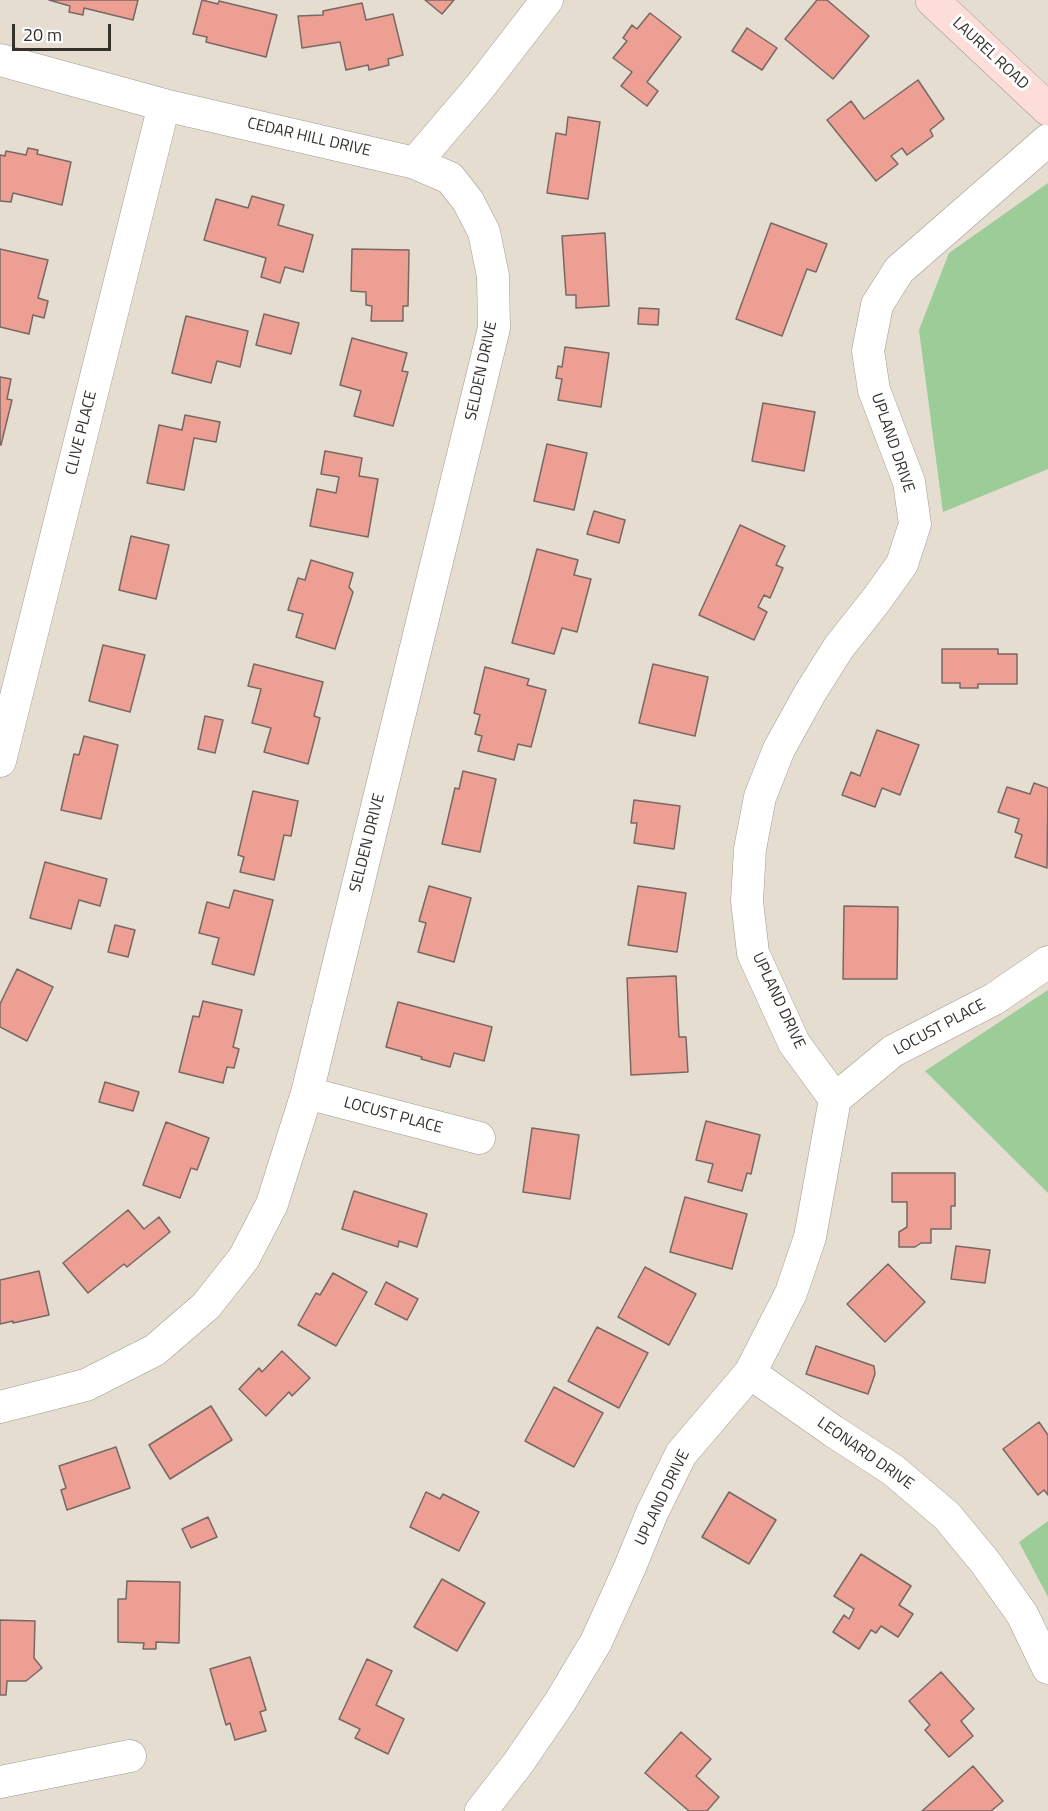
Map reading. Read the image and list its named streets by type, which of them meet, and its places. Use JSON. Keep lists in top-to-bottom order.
{
  "streets": {
    "main road": ["LAUREL ROAD"],
    "street": [
      "CEDAR HILL DRIVE",
      "SELDEN DRIVE",
      "CLIVE PLACE",
      "UPLAND DRIVE",
      "LOCUST PLACE",
      "LEONARD DRIVE"
    ]
  },
  "crossings": [
    ["CEDAR HILL DRIVE", "SELDEN DRIVE"],
    ["CEDAR HILL DRIVE", "CLIVE PLACE"],
    ["SELDEN DRIVE", "LOCUST PLACE"],
    ["UPLAND DRIVE", "LOCUST PLACE"],
    ["UPLAND DRIVE", "LEONARD DRIVE"]
  ],
  "scale_bar": "20 m"
}
